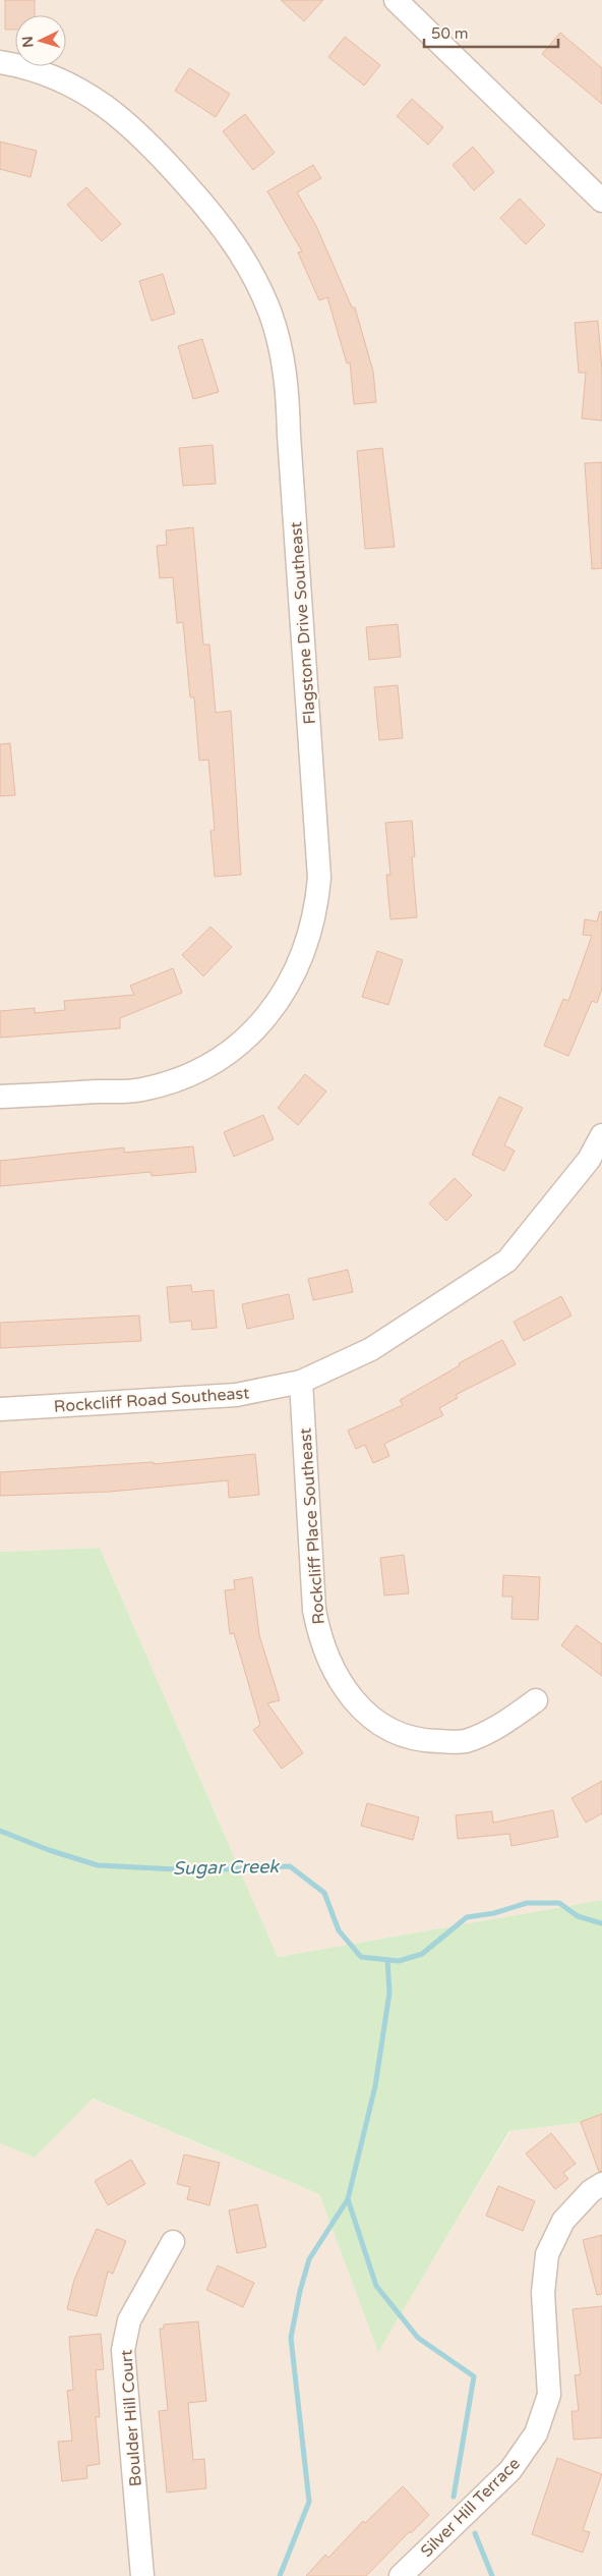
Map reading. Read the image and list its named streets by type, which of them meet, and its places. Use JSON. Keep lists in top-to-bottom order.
{
  "streets": {
    "street": [
      "Flagstone Drive Southeast",
      "Rockcliff Road Southeast",
      "Rockcliff Place Southeast",
      "Boulder Hill Court",
      "Silver Hill Terrace"
    ]
  },
  "crossings": [
    ["Rockcliff Road Southeast", "Rockcliff Place Southeast"]
  ],
  "water": ["Sugar Creek"],
  "scale_bar": "50 m",
  "north": "left"
}
